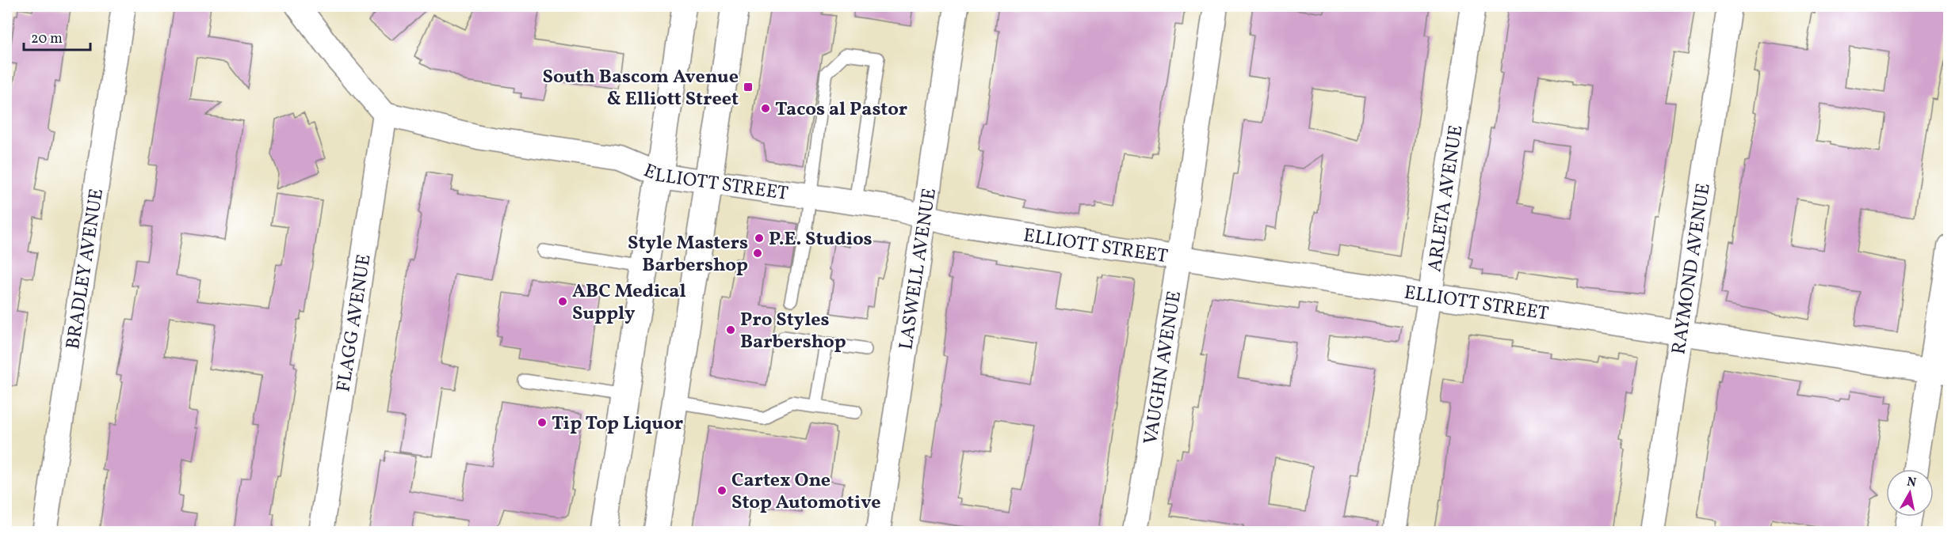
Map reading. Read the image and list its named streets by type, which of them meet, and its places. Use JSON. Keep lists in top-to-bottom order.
{
  "streets": {
    "street": [
      "ELLIOTT STREET",
      "ARLETA AVENUE",
      "BRADLEY AVENUE",
      "LASWELL AVENUE",
      "RAYMOND AVENUE",
      "FLAGG AVENUE",
      "VAUGHN AVENUE"
    ]
  },
  "crossings": [
    ["ELLIOTT STREET", "ARLETA AVENUE"],
    ["ELLIOTT STREET", "LASWELL AVENUE"],
    ["ELLIOTT STREET", "RAYMOND AVENUE"],
    ["ELLIOTT STREET", "FLAGG AVENUE"],
    ["ELLIOTT STREET", "VAUGHN AVENUE"]
  ],
  "places": {
    "transit": ["South Bascom Avenue & Elliott Street"],
    "other": [
      "Tacos al Pastor",
      "P.E. Studios",
      "Style Masters Barbershop",
      "ABC Medical Supply",
      "Pro Styles Barbershop",
      "Tip Top Liquor",
      "Cartex One Stop Automotive"
    ]
  },
  "scale_bar": "20 m",
  "north": "top"
}
